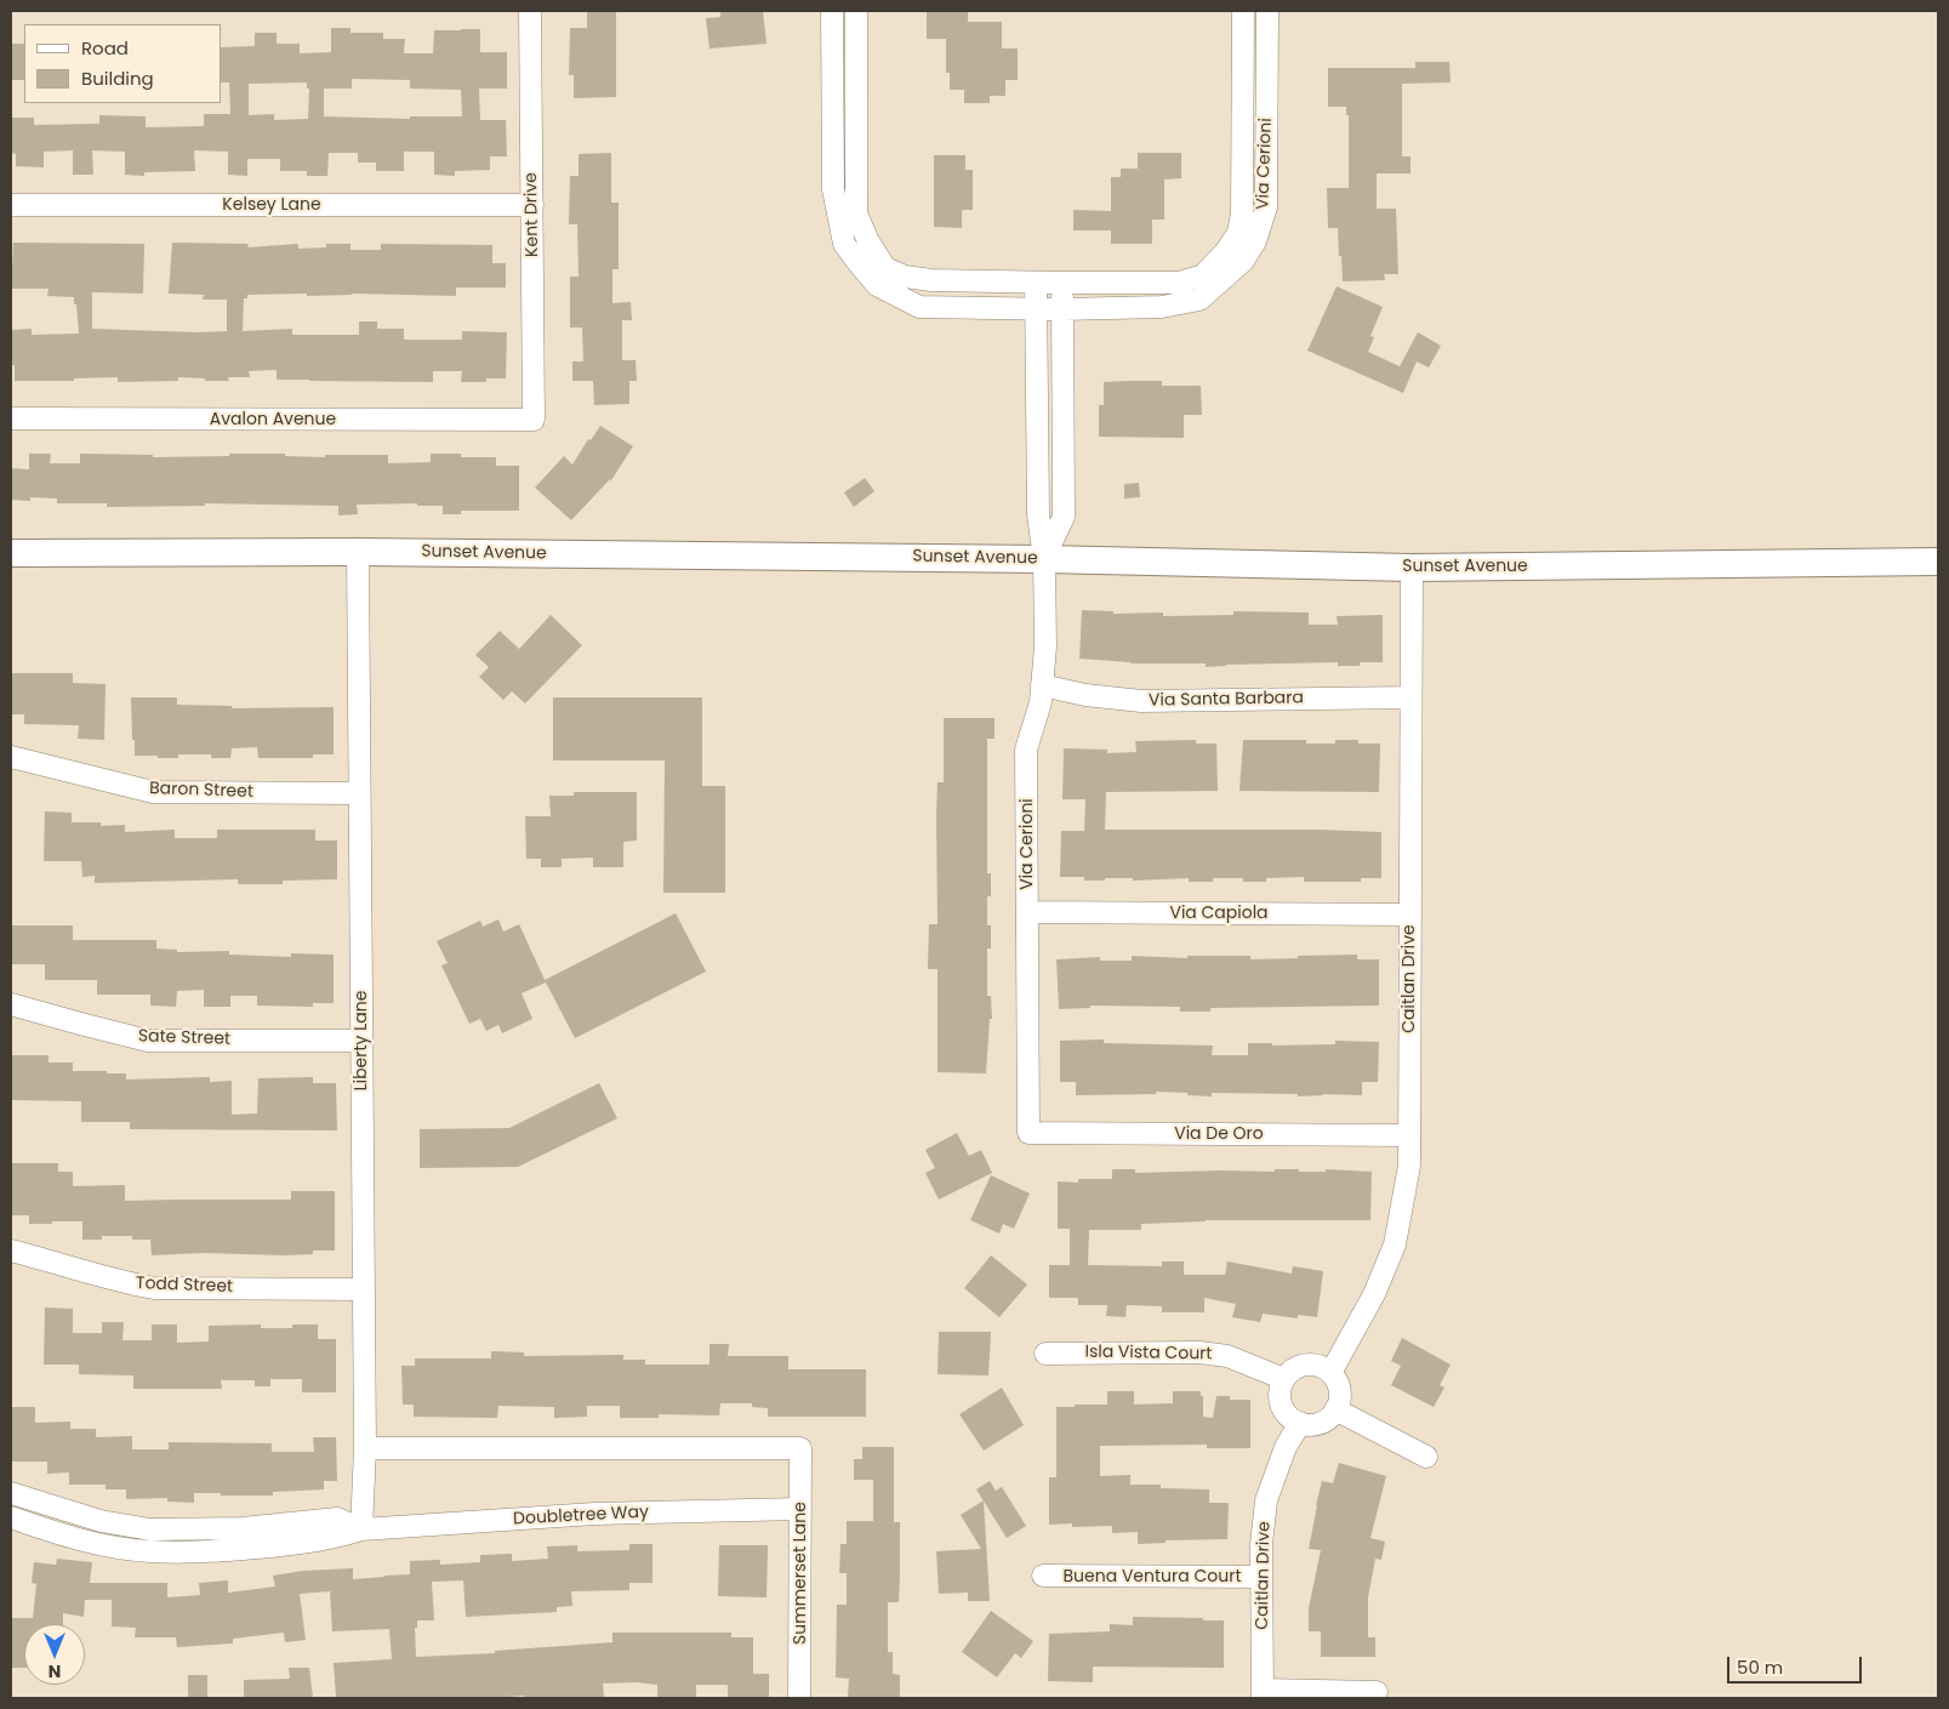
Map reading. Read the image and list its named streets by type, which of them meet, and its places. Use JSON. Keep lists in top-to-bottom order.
{
  "streets": {
    "main road": ["Sunset Avenue"],
    "street": [
      "Via Cerioni",
      "Kelsey Lane",
      "Kent Drive",
      "Avalon Avenue",
      "Via Santa Barbara",
      "Baron Street",
      "Via Capiola",
      "Caitlan Drive",
      "Sate Street",
      "Liberty Lane",
      "Via De Oro",
      "Todd Street",
      "Isla Vista Court",
      "Doubletree Way",
      "Summerset Lane",
      "Buena Ventura Court"
    ]
  },
  "crossings": [
    ["Via Cerioni", "Sunset Avenue"],
    ["Via Cerioni", "Via Santa Barbara"],
    ["Via Cerioni", "Via Capiola"],
    ["Via Cerioni", "Via De Oro"],
    ["Kelsey Lane", "Kent Drive"],
    ["Kent Drive", "Avalon Avenue"],
    ["Sunset Avenue", "Caitlan Drive"],
    ["Sunset Avenue", "Liberty Lane"],
    ["Via Santa Barbara", "Caitlan Drive"],
    ["Baron Street", "Liberty Lane"],
    ["Via Capiola", "Caitlan Drive"],
    ["Caitlan Drive", "Via De Oro"],
    ["Caitlan Drive", "Isla Vista Court"],
    ["Caitlan Drive", "Buena Ventura Court"],
    ["Sate Street", "Liberty Lane"],
    ["Liberty Lane", "Todd Street"],
    ["Liberty Lane", "Doubletree Way"],
    ["Liberty Lane", "Summerset Lane"],
    ["Doubletree Way", "Summerset Lane"]
  ],
  "legend": ["Road", "Building"],
  "scale_bar": "50 m",
  "north": "bottom"
}
